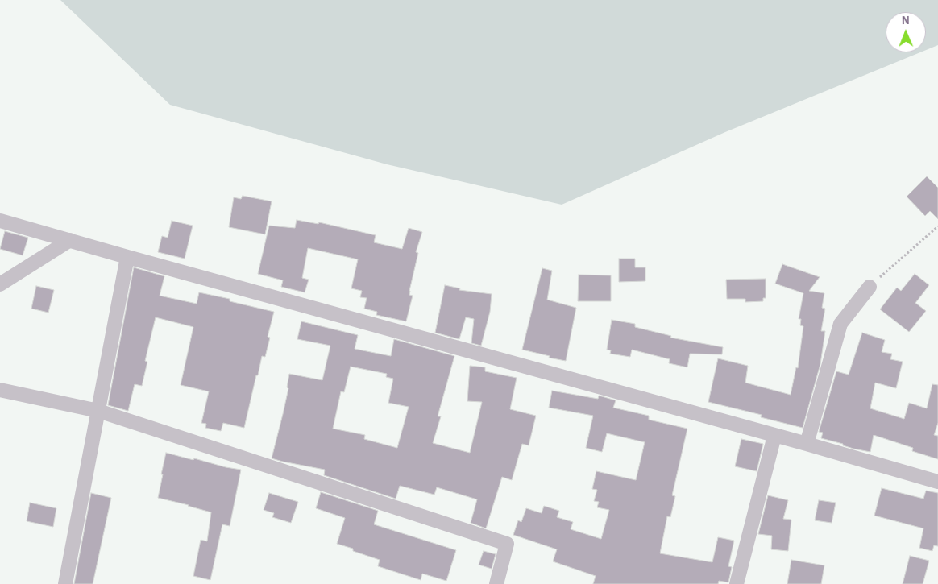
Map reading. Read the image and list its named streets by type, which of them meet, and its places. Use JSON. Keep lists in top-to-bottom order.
{
  "north": "top"
}
